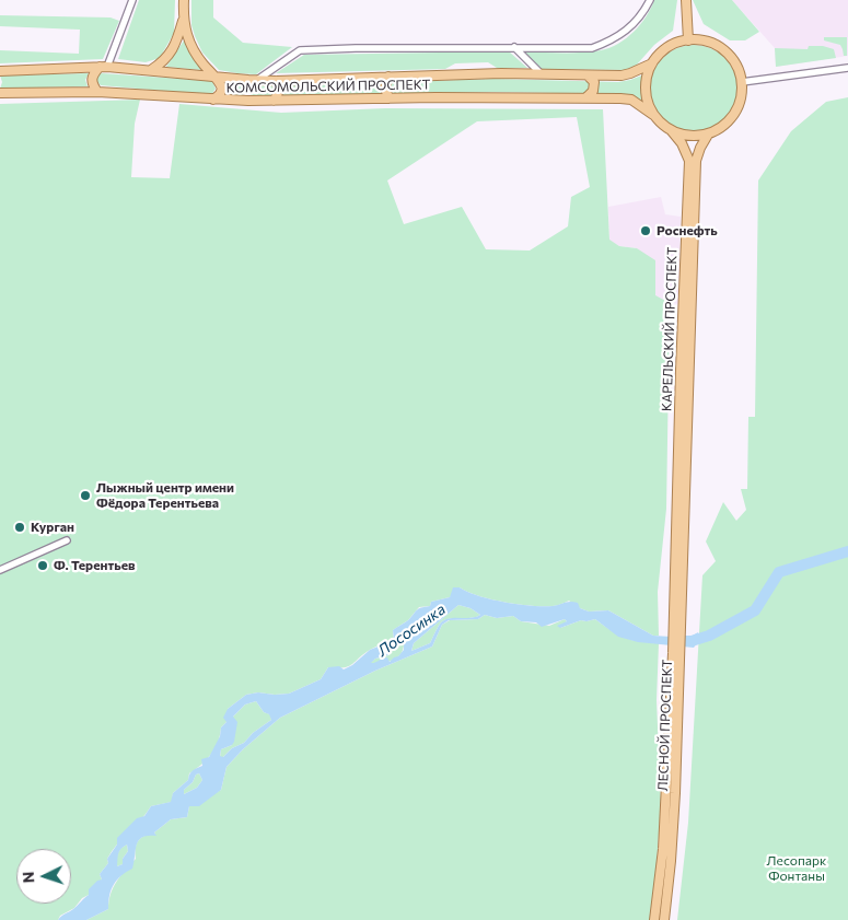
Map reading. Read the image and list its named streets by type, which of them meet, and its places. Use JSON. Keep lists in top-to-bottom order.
{
  "streets": {
    "main road": ["КОМСОМОЛЬСКИЙ ПРОСПЕКТ", "КАРЕЛЬСКИЙ ПРОСПЕКТ", "ЛЕСНОЙ ПРОСПЕКТ"]
  },
  "crossings": [
    ["КОМСОМОЛЬСКИЙ ПРОСПЕКТ", "КАРЕЛЬСКИЙ ПРОСПЕКТ"],
    ["КАРЕЛЬСКИЙ ПРОСПЕКТ", "ЛЕСНОЙ ПРОСПЕКТ"]
  ],
  "water": ["Лососинка"],
  "parks": ["Лесопарк Фонтаны"],
  "places": [
    "Роснефть",
    "Лыжный центр имени Фёдора Терентьева",
    "Курган",
    "Ф. Терентьев"
  ],
  "north": "left"
}
